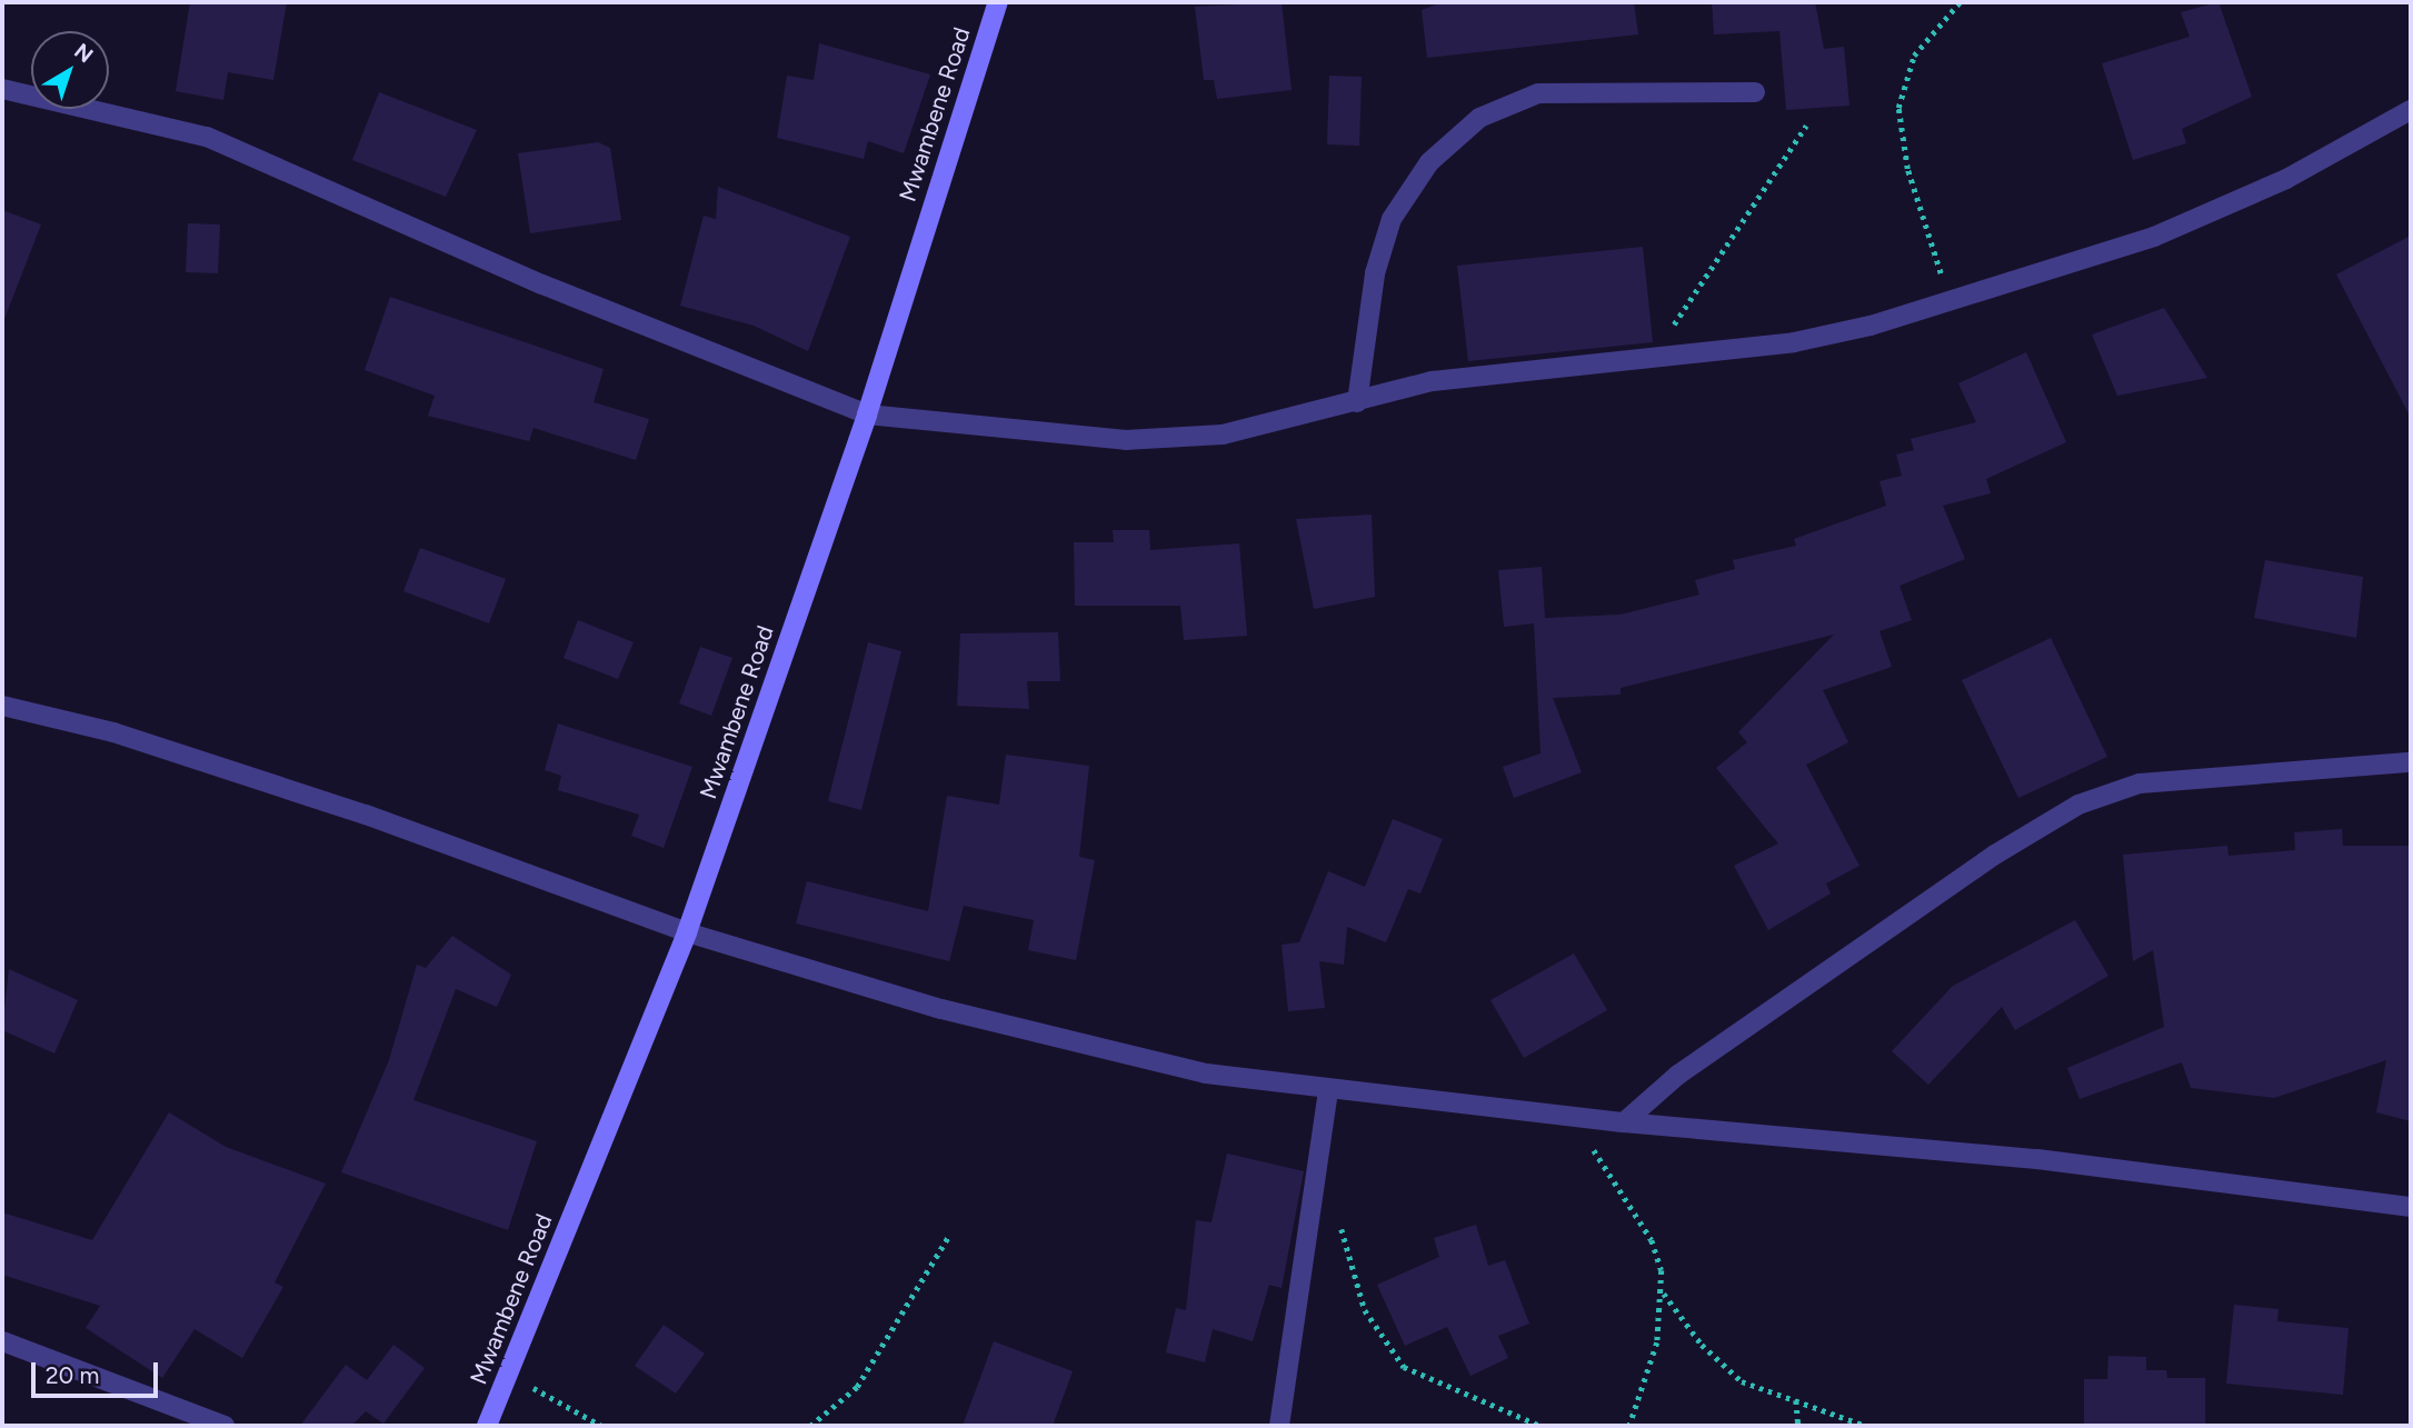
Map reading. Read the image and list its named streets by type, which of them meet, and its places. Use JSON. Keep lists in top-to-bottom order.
{
  "streets": {
    "street": ["Mwambene Road"]
  },
  "scale_bar": "20 m",
  "north": "top right"
}
